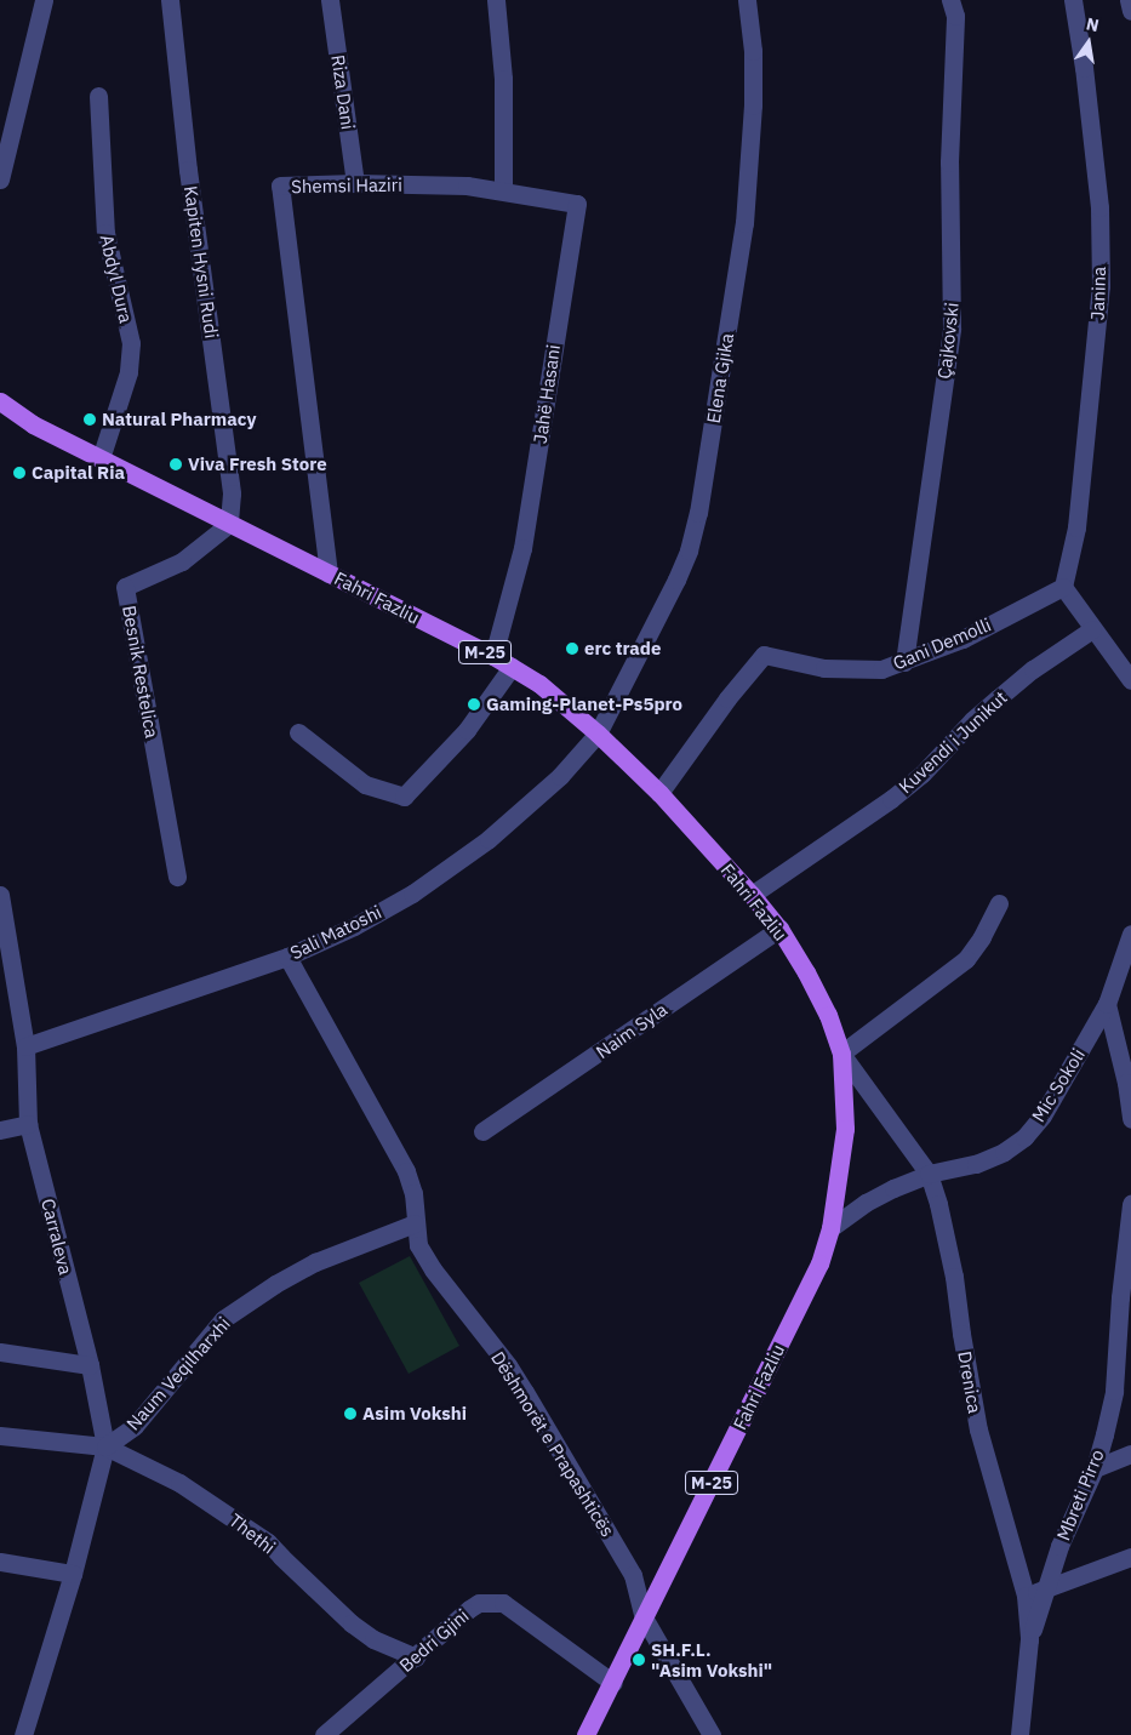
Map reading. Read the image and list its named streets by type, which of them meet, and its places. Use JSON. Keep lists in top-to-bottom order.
{
  "streets": {
    "main road": ["Fahri Fazliu", "M-25"],
    "street": [
      "Riza Dani",
      "Shemsi Haziri",
      "Kapiten Hysni Rudi",
      "Abdyl Dura",
      "Janina",
      "Çajkovski",
      "Elena Gjika",
      "Jahë Hasani",
      "Gani Demolli",
      "Besnik Restelica",
      "Kuvendi i Junikut",
      "Sali Matoshi",
      "Naim Syla",
      "Mic Sokoli",
      "Carraleva",
      "Naum Veqilharxhi",
      "Drenica",
      "Dëshmorët e Prapashticës",
      "Mbreti Pirro",
      "Thethi",
      "Bedri Gjini"
    ]
  },
  "crossings": [
    ["Riza Dani", "Shemsi Haziri"],
    ["Shemsi Haziri", "Jahë Hasani"],
    ["Shemsi Haziri", "Fahri Fazliu"],
    ["Kapiten Hysni Rudi", "Fahri Fazliu"],
    ["Kapiten Hysni Rudi", "Besnik Restelica"],
    ["Abdyl Dura", "Fahri Fazliu"],
    ["Janina", "Gani Demolli"],
    ["Çajkovski", "Gani Demolli"],
    ["Elena Gjika", "Fahri Fazliu"],
    ["Elena Gjika", "Sali Matoshi"],
    ["Jahë Hasani", "Fahri Fazliu"],
    ["Fahri Fazliu", "Gani Demolli"],
    ["Fahri Fazliu", "Besnik Restelica"],
    ["Fahri Fazliu", "Kuvendi i Junikut"],
    ["Fahri Fazliu", "Sali Matoshi"],
    ["Fahri Fazliu", "Naim Syla"],
    ["Fahri Fazliu", "Mic Sokoli"],
    ["Fahri Fazliu", "Drenica"],
    ["Fahri Fazliu", "Dëshmorët e Prapashticës"],
    ["Fahri Fazliu", "Bedri Gjini"],
    ["Sali Matoshi", "Carraleva"],
    ["Sali Matoshi", "Dëshmorët e Prapashticës"],
    ["Mic Sokoli", "Drenica"],
    ["Carraleva", "Naum Veqilharxhi"],
    ["Carraleva", "Thethi"],
    ["Naum Veqilharxhi", "Dëshmorët e Prapashticës"],
    ["Naum Veqilharxhi", "Thethi"],
    ["Drenica", "Mbreti Pirro"],
    ["Thethi", "Bedri Gjini"]
  ],
  "places": [
    "Natural Pharmacy",
    "Viva Fresh Store",
    "Capital Ria",
    "erc trade",
    "Gaming-Planet-Ps5pro",
    "Asim Vokshi",
    "SH.F.L. \"Asim Vokshi\""
  ],
  "north": "top"
}
